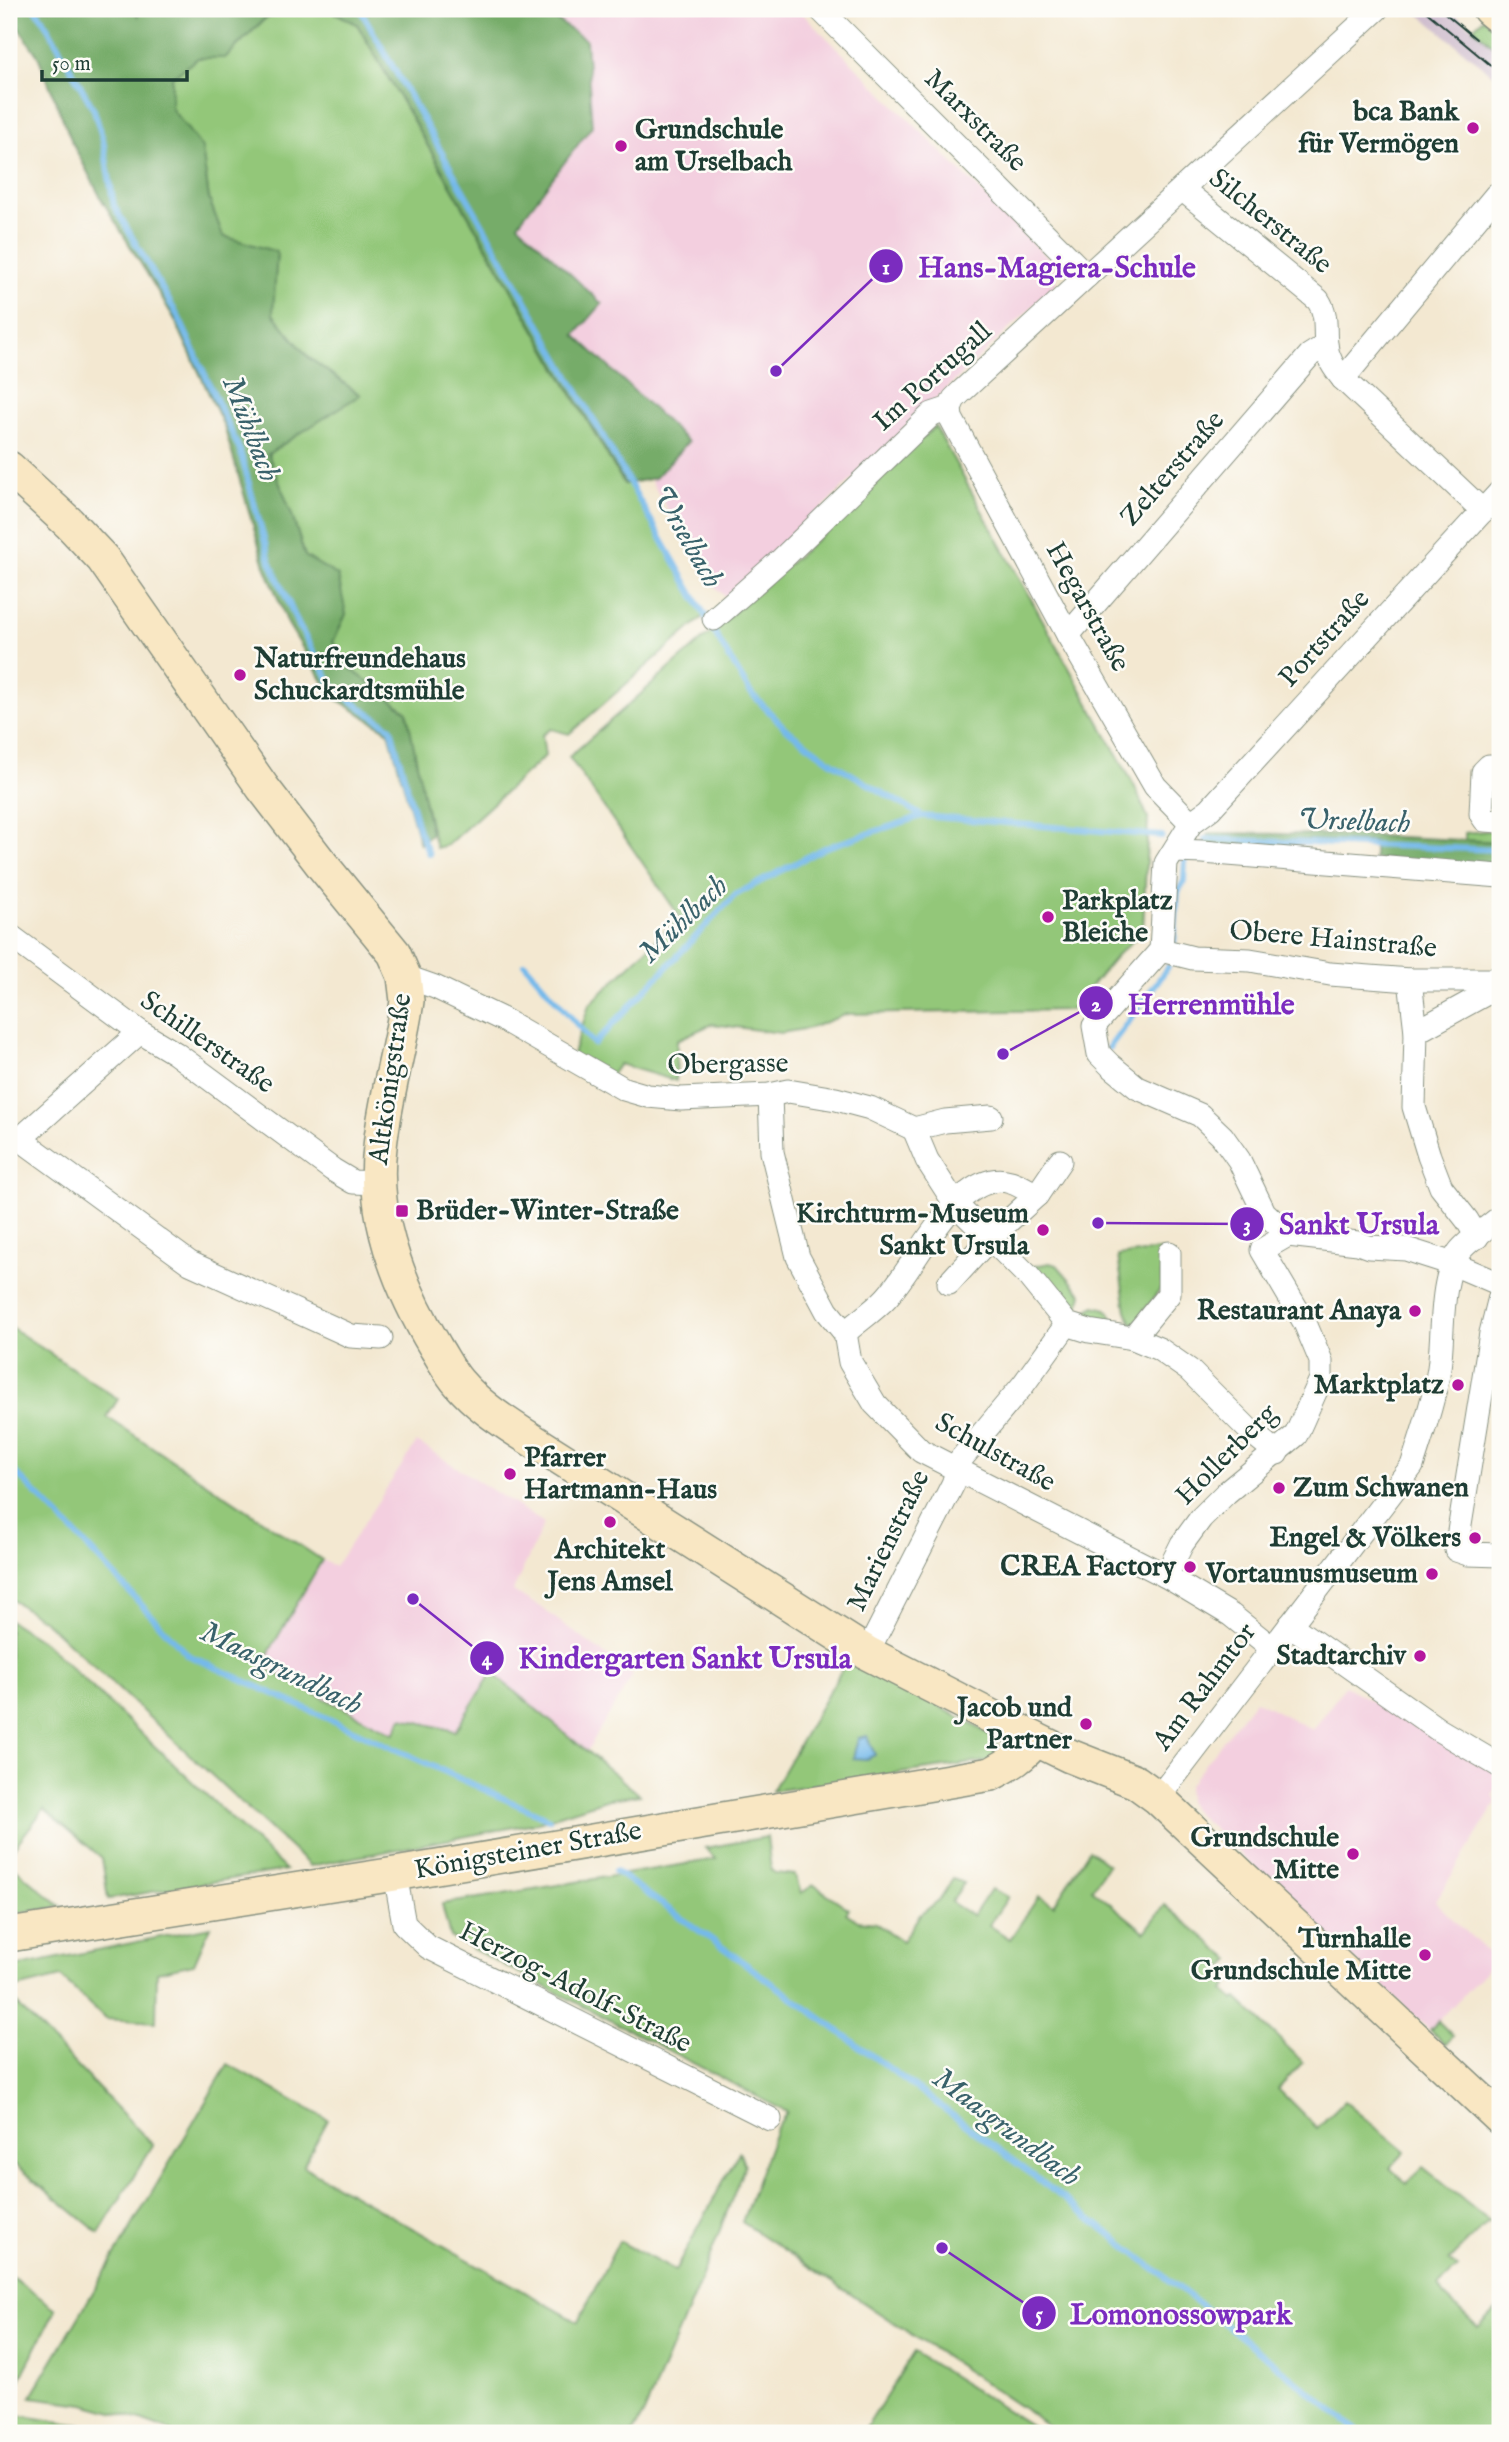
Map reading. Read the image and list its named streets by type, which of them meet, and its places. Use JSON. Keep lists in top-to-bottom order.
{
  "streets": {
    "street": [
      "Marxstraße",
      "Silcherstraße",
      "Im Portugall",
      "Zelterstraße",
      "Hegarstraße",
      "Portstraße",
      "Obere Hainstraße",
      "Schillerstraße",
      "Obergasse",
      "Altkönigstraße",
      "Schulstraße",
      "Hollerberg",
      "Marienstraße",
      "Am Rahmtor",
      "Königsteiner Straße",
      "Herzog-Adolf-Straße"
    ]
  },
  "crossings": [
    ["Marxstraße", "Im Portugall"],
    ["Silcherstraße", "Im Portugall"],
    ["Silcherstraße", "Zelterstraße"],
    ["Silcherstraße", "Portstraße"],
    ["Im Portugall", "Hegarstraße"],
    ["Zelterstraße", "Hegarstraße"],
    ["Hegarstraße", "Portstraße"],
    ["Schillerstraße", "Altkönigstraße"],
    ["Obergasse", "Altkönigstraße"],
    ["Altkönigstraße", "Marienstraße"],
    ["Altkönigstraße", "Am Rahmtor"],
    ["Altkönigstraße", "Königsteiner Straße"],
    ["Schulstraße", "Hollerberg"],
    ["Schulstraße", "Marienstraße"],
    ["Schulstraße", "Am Rahmtor"],
    ["Königsteiner Straße", "Herzog-Adolf-Straße"]
  ],
  "water": ["Mühlbach", "Urselbach", "Maasgrundbach"],
  "places": {
    "other": [
      "bca Bank für Vermögen",
      "Grundschule am Urselbach",
      "Hans-Magiera-Schule",
      "Naturfreundehaus Schuckardtsmühle",
      "Parkplatz Bleiche",
      "Herrenmühle",
      "Sankt Ursula",
      "Kirchturm-Museum Sankt Ursula",
      "Restaurant Anaya",
      "Marktplatz",
      "Pfarrer Hartmann-Haus",
      "Zum Schwanen",
      "Architekt Jens Amsel",
      "Engel & Völkers",
      "CREA Factory",
      "Vortaunusmuseum",
      "Kindergarten Sankt Ursula",
      "Stadtarchiv",
      "Jacob und Partner",
      "Grundschule Mitte",
      "Turnhalle Grundschule Mitte",
      "Lomonossowpark"
    ],
    "transit": ["Brüder-Winter-Straße"]
  },
  "scale_bar": "50 m"
}
